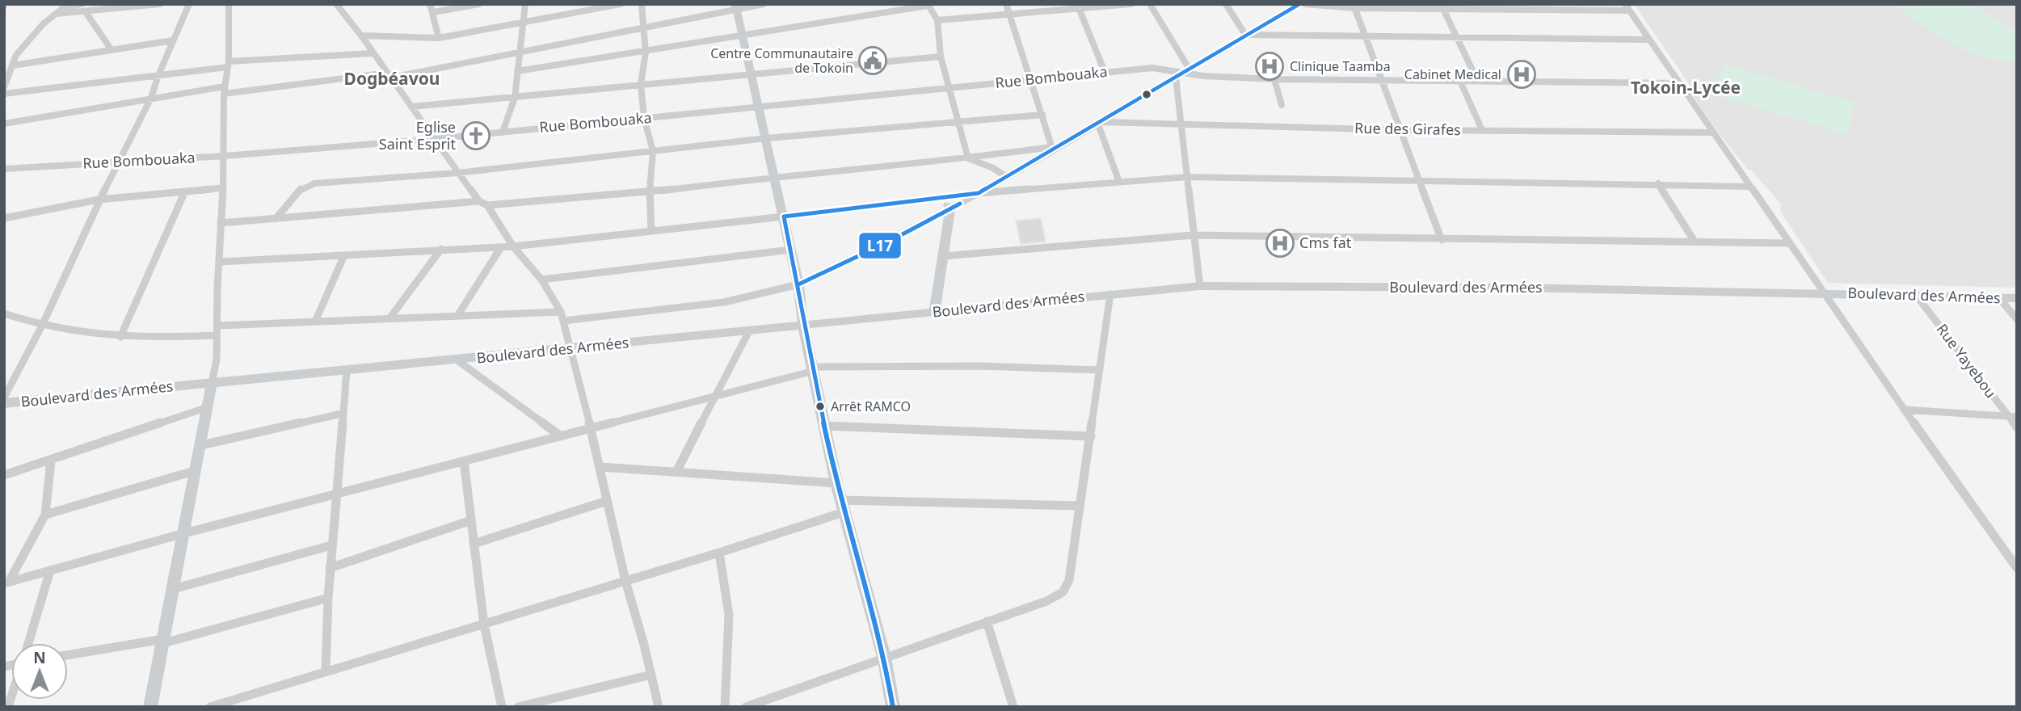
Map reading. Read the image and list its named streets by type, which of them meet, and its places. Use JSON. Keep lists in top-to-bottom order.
{
  "streets": {
    "main road": ["Boulevard des Armées"],
    "street": ["Rue Bombouaka", "Rue des Girafes", "Rue Yayebou"]
  },
  "crossings": [
    ["Boulevard des Armées", "Rue Yayebou"]
  ],
  "districts": ["Dogbéavou", "Tokoin-Lycée"],
  "places": {
    "public building": ["Centre Communautaire de Tokoin"],
    "hospital": ["Clinique Taamba", "Cabinet Medical", "Cms fat"],
    "church": ["Eglise Saint Esprit"],
    "other": ["Arrêt RAMCO"]
  },
  "lines": ["transit line L17"],
  "north": "top"
}
